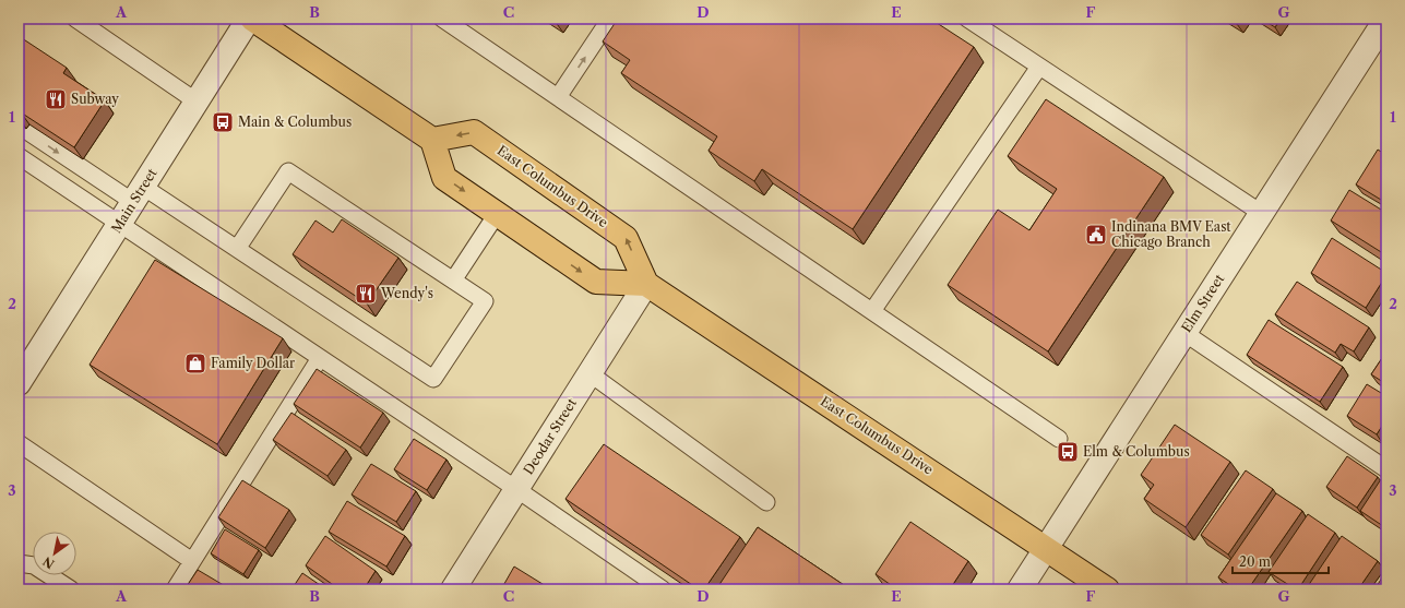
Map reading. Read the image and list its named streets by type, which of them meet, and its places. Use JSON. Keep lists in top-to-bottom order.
{
  "streets": {
    "main road": ["East Columbus Drive"],
    "street": ["Main Street", "Elm Street", "Deodar Street"]
  },
  "crossings": [
    ["East Columbus Drive", "Elm Street"],
    ["East Columbus Drive", "Deodar Street"]
  ],
  "places": {
    "restaurant": ["Subway", "Wendy's"],
    "bus stop": ["Main & Columbus", "Elm & Columbus"],
    "public building": ["Indinana BMV East Chicago Branch"],
    "shop": ["Family Dollar"]
  },
  "scale_bar": "20 m",
  "north": "bottom left",
  "grid": {
    "columns": [
      "A",
      "B",
      "C",
      "D",
      "E",
      "F",
      "G"
    ],
    "rows": ["1", "2", "3"]
  }
}
